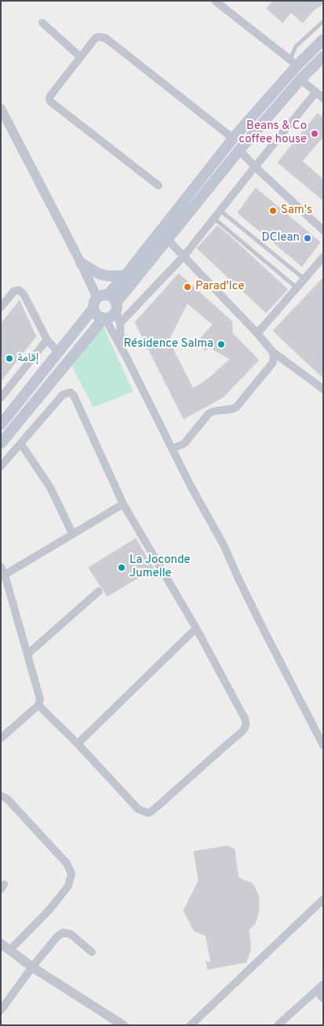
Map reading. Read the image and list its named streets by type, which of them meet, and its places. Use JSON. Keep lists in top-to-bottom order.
{
  "places": [
    "Beans & Co coffee house",
    "Sam's",
    "DClean",
    "Parad'Ice",
    "Résidence Salma",
    "إقامة",
    "La Joconde Jumelle"
  ]
}
